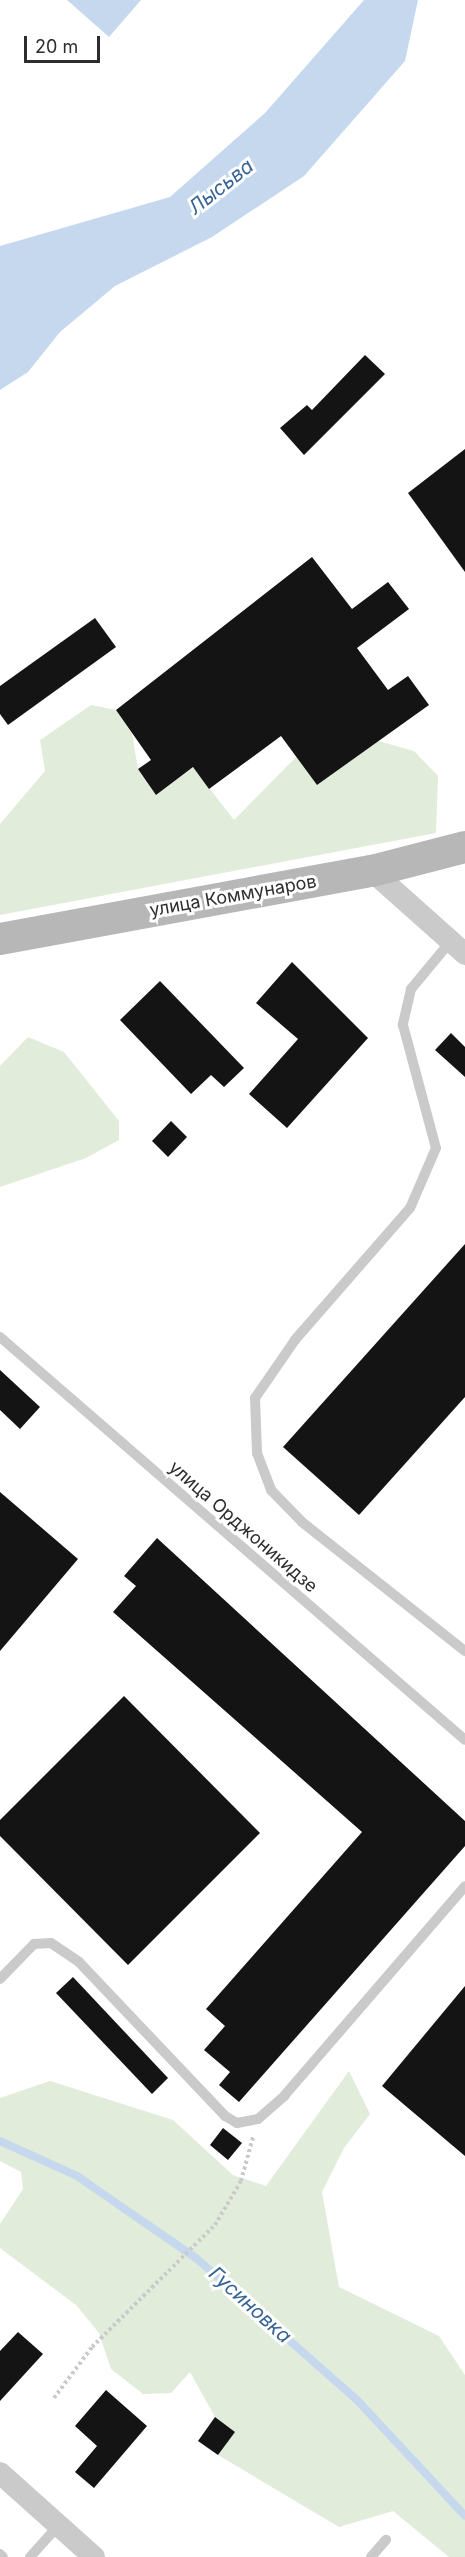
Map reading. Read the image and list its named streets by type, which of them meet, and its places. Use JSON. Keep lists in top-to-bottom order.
{
  "streets": {
    "main road": ["улица Коммунаров"],
    "lane": ["улица Орджоникидзе"]
  },
  "water": ["Лысьва", "Гусиновка"],
  "scale_bar": "20 m"
}
